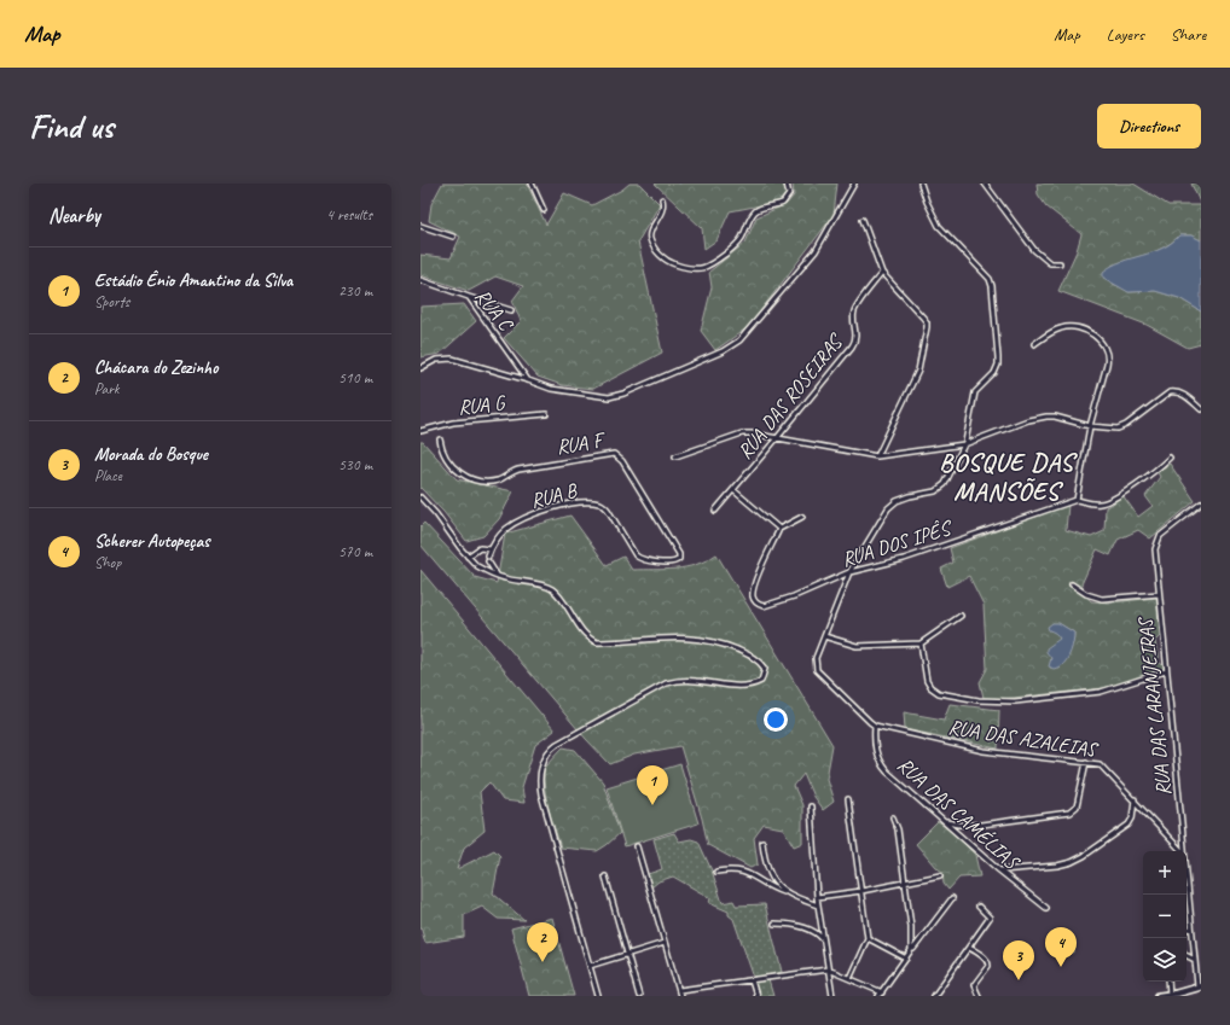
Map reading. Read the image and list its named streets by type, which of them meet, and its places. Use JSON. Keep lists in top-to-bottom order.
{
  "streets": {
    "street": [
      "RUA C",
      "RUA DAS ROSEIRAS",
      "RUA G",
      "RUA F",
      "RUA B",
      "RUA DOS IPÊS",
      "RUA DAS LARANJEIRAS",
      "RUA DAS AZALEIAS",
      "RUA DAS CAMÉLIAS"
    ]
  },
  "crossings": [
    ["RUA F", "RUA B"],
    ["RUA DOS IPÊS", "RUA DAS AZALEIAS"],
    ["RUA DAS AZALEIAS", "RUA DAS CAMÉLIAS"]
  ],
  "districts": ["BOSQUE DAS MANSÕES"],
  "page": {
    "header": "Map",
    "nav": ["Map", "Layers", "Share"],
    "buttons": "Directions",
    "title": "Find us",
    "heading": ["Nearby", "4 results"],
    "list": [
      {
        "mark": "1",
        "name": "Estádio Ênio Amantino da Silva",
        "note": "Sports",
        "value": "230 m"
      },
      {
        "mark": "2",
        "name": "Chácara do Zezinho",
        "note": "Park",
        "value": "510 m"
      },
      {
        "mark": "3",
        "name": "Morada do Bosque",
        "note": "Place",
        "value": "530 m"
      },
      {
        "mark": "4",
        "name": "Scherer Autopeças",
        "note": "Shop",
        "value": "570 m"
      }
    ],
    "pins": [
      "1",
      "2",
      "4",
      "3"
    ],
    "map_buttons": ["+", "−"]
  }
}
